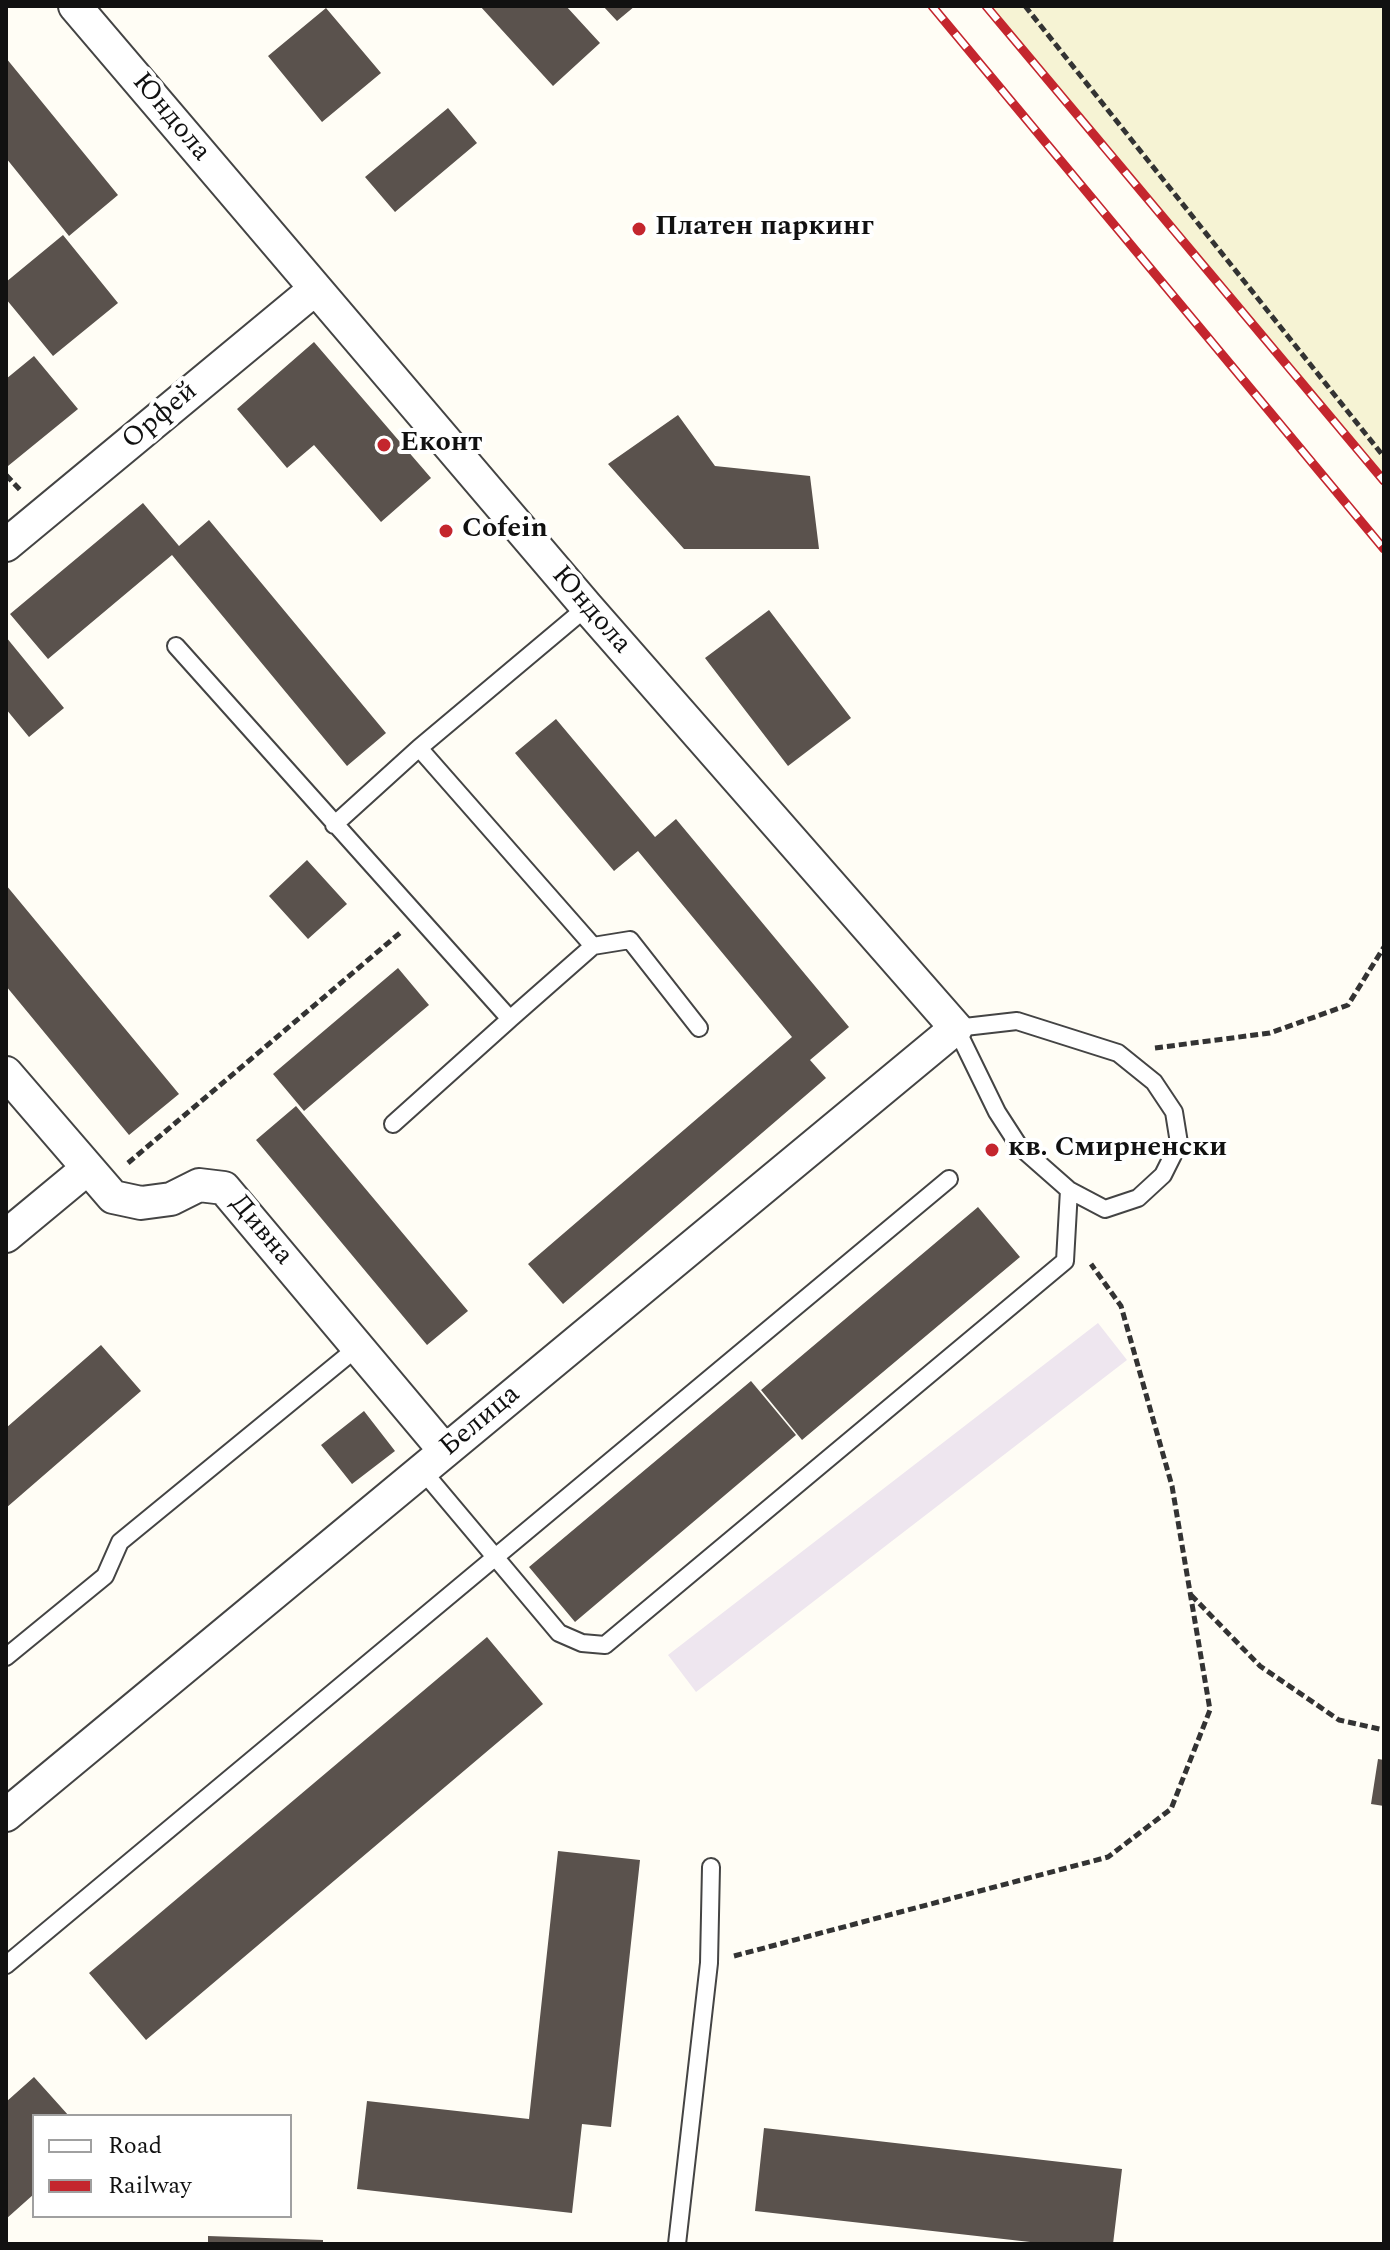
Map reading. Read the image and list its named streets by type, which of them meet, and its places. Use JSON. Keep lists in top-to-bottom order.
{
  "streets": {
    "street": [
      "Юндола",
      "Орфей",
      "Дивна",
      "Белица"
    ]
  },
  "crossings": [
    ["Юндола", "Орфей"],
    ["Юндола", "Белица"],
    ["Дивна", "Белица"]
  ],
  "places": [
    "Платен паркинг",
    "Еконт",
    "Cofein",
    "кв. Смирненски"
  ],
  "legend": ["Road", "Railway"]
}
